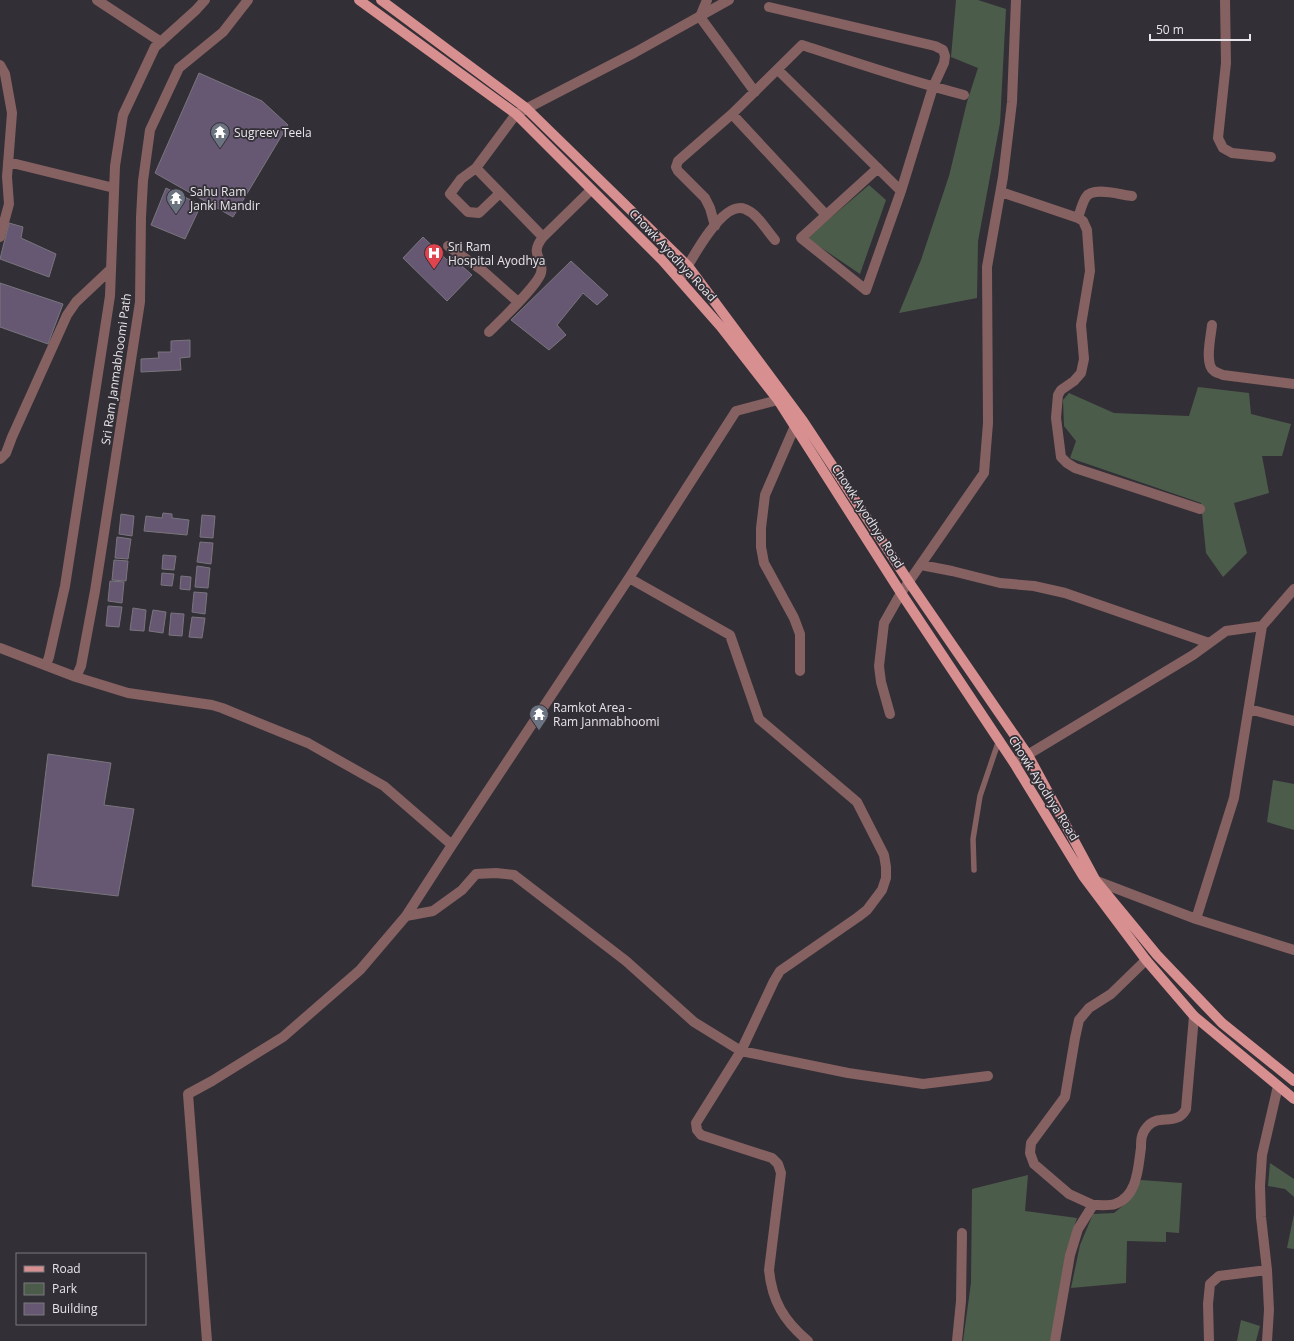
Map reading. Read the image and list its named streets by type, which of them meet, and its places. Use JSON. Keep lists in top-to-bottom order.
{
  "streets": {
    "main road": ["Chowk Ayodhya Road"],
    "street": ["Sri Ram Janmabhoomi Path"]
  },
  "places": {
    "temple": ["Sugreev Teela", "Sahu Ram Janki Mandir", "Ramkot Area - Ram Janmabhoomi"],
    "hospital": ["Sri Ram Hospital Ayodhya"]
  },
  "legend": ["Road", "Park", "Building"],
  "scale_bar": "50 m"
}
